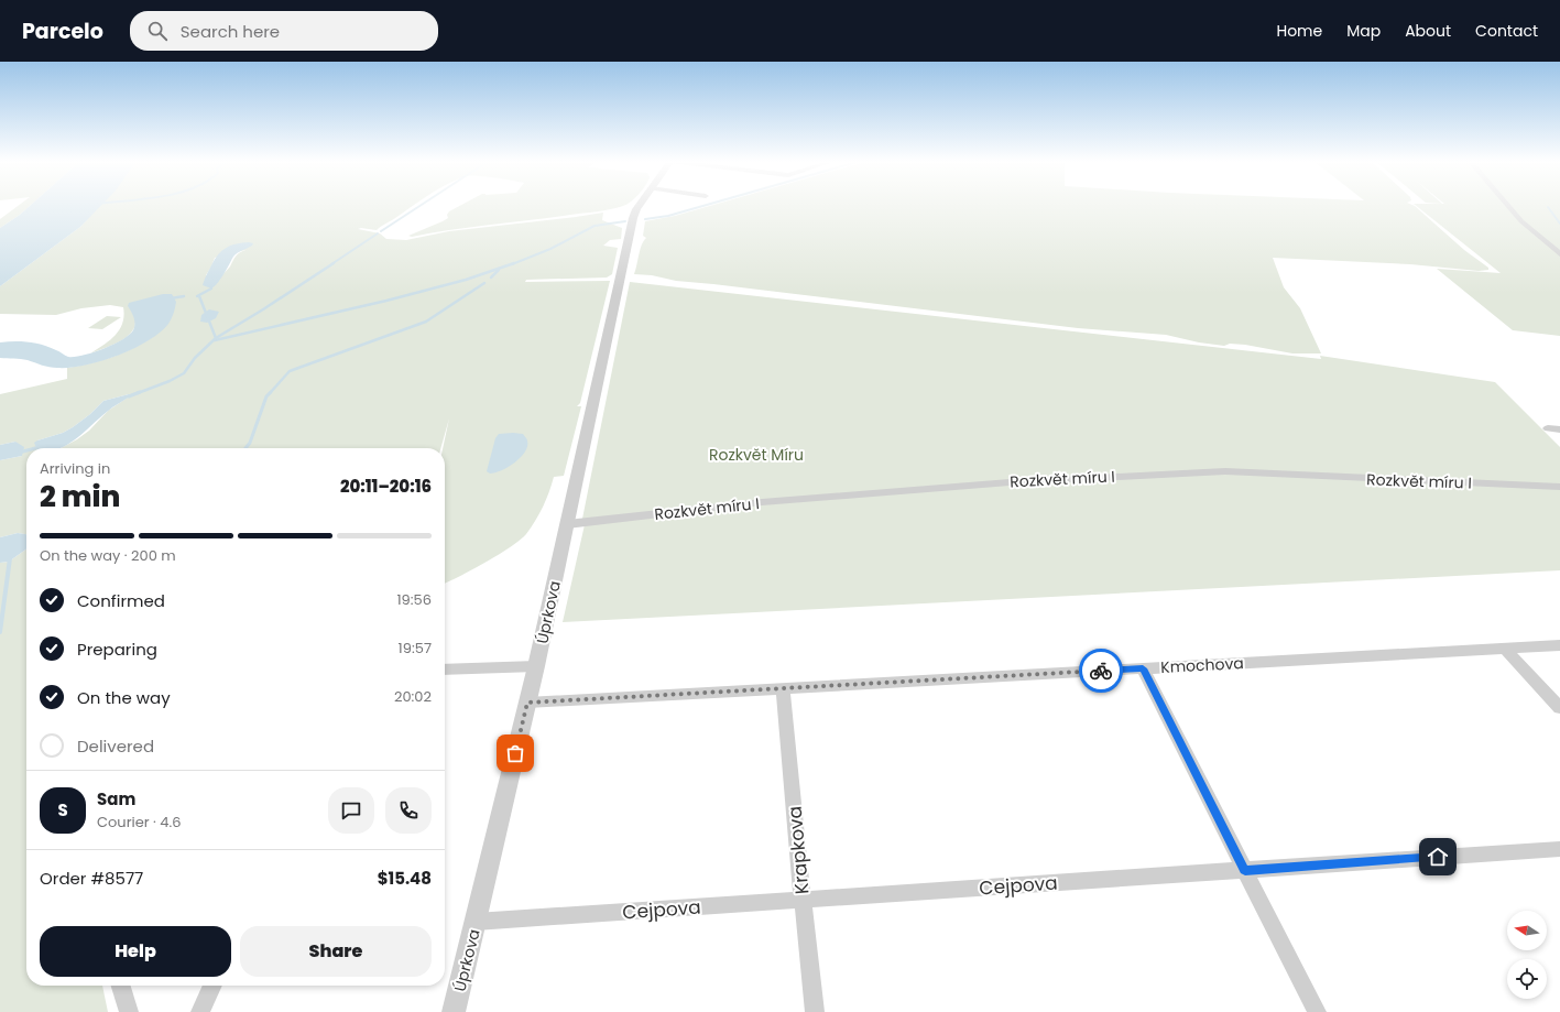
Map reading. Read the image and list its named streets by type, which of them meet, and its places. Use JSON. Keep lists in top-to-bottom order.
{
  "streets": {
    "street": [
      "Rozkvět míru I",
      "Úprkova",
      "Kmochova",
      "Krapkova",
      "Cejpova"
    ]
  },
  "crossings": [
    ["Rozkvět míru I", "Úprkova"],
    ["Úprkova", "Kmochova"],
    ["Úprkova", "Cejpova"],
    ["Kmochova", "Krapkova"],
    ["Krapkova", "Cejpova"]
  ],
  "parks": ["Rozkvět Míru"],
  "north": "left",
  "page": {
    "header": "Parcelo",
    "search": "Search here",
    "nav": [
      "Home",
      "Map",
      "About",
      "Contact"
    ],
    "heading": ["2 min", "Arriving in", "20:11–20:16"],
    "panel": [
      "Sam",
      "Courier · 4.6",
      "Order #8577",
      "$15.48"
    ],
    "bar": "On the way · 200 m",
    "list": [
      ["Confirmed", "19:56"],
      ["Preparing", "19:57"],
      ["On the way", "20:02"],
      "Delivered"
    ],
    "round": "S",
    "buttons": ["Help", "Share"]
  }
}
